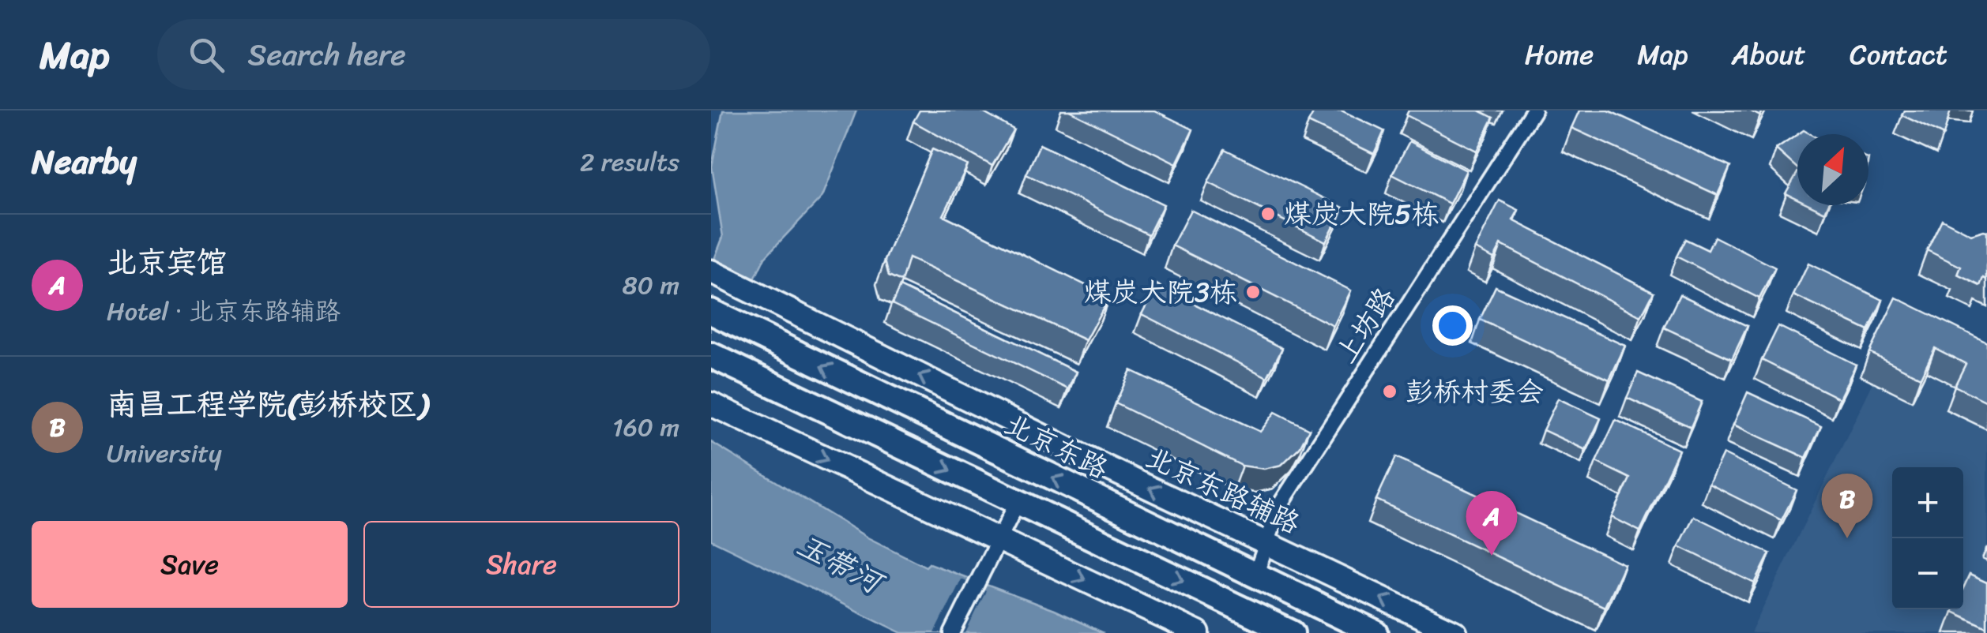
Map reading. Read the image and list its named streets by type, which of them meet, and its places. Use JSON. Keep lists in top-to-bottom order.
{
  "streets": {
    "main road": ["北京东路", "北京东路辅路"],
    "street": ["上坊路"]
  },
  "crossings": [
    ["上坊路", "北京东路"],
    ["上坊路", "北京东路辅路"]
  ],
  "water": ["玉带河"],
  "places": ["煤炭大院5栋", "煤炭大院3栋", "彭桥村委会"],
  "north": "top right",
  "page": {
    "header": "Map",
    "search": "Search here",
    "nav": [
      "Home",
      "Map",
      "About",
      "Contact"
    ],
    "heading": ["Nearby", "2 results"],
    "list": [
      {
        "mark": "A",
        "name": "北京宾馆",
        "note": "Hotel · 北京东路辅路",
        "value": "80 m"
      },
      {
        "mark": "B",
        "name": "南昌工程学院(彭桥校区)",
        "note": "University",
        "value": "160 m"
      }
    ],
    "map_buttons": ["+", "−"],
    "pins": ["B", "A"],
    "buttons": ["Save", "Share"]
  }
}
